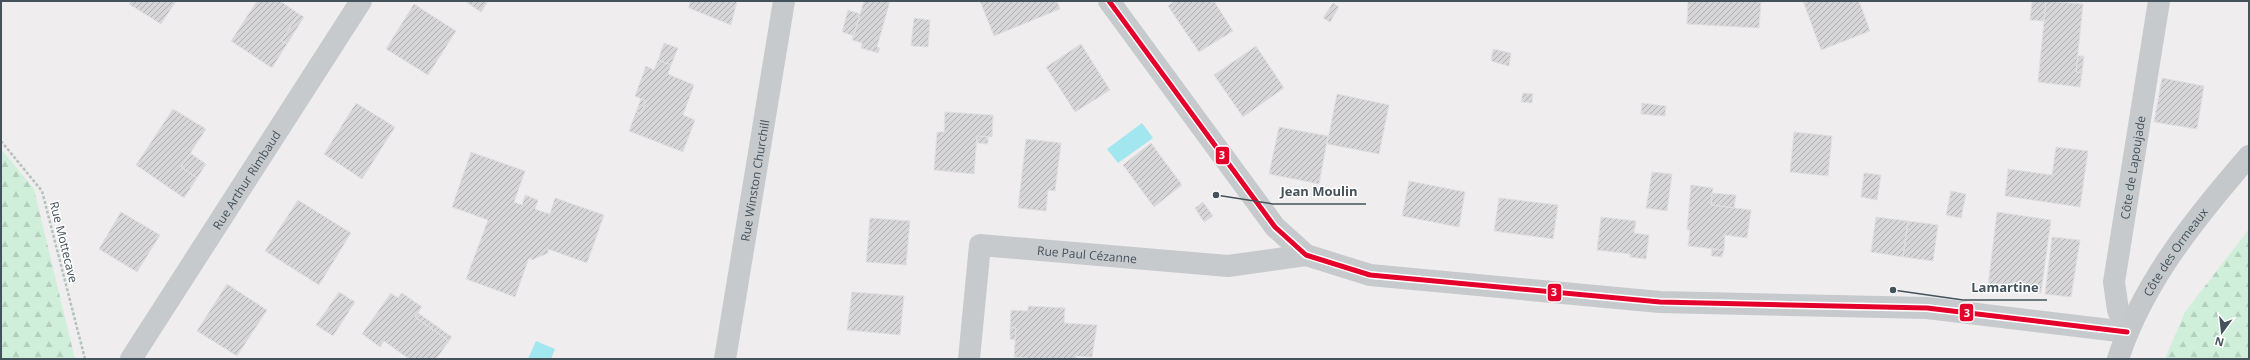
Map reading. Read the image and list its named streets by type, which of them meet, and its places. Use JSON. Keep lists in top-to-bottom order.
{
  "streets": {
    "main road": ["Côte des Ormeaux"],
    "street": [
      "Côte de Lapoujade",
      "Rue Arthur Rimbaud",
      "Rue Winston Churchill",
      "Rue Paul Cézanne"
    ],
    "path": ["Rue Mottecave"]
  },
  "crossings": [
    ["Côte de Lapoujade", "Côte des Ormeaux"]
  ],
  "places": ["Jean Moulin", "Lamartine"],
  "lines": ["transit line 3"],
  "north": "bottom"
}
